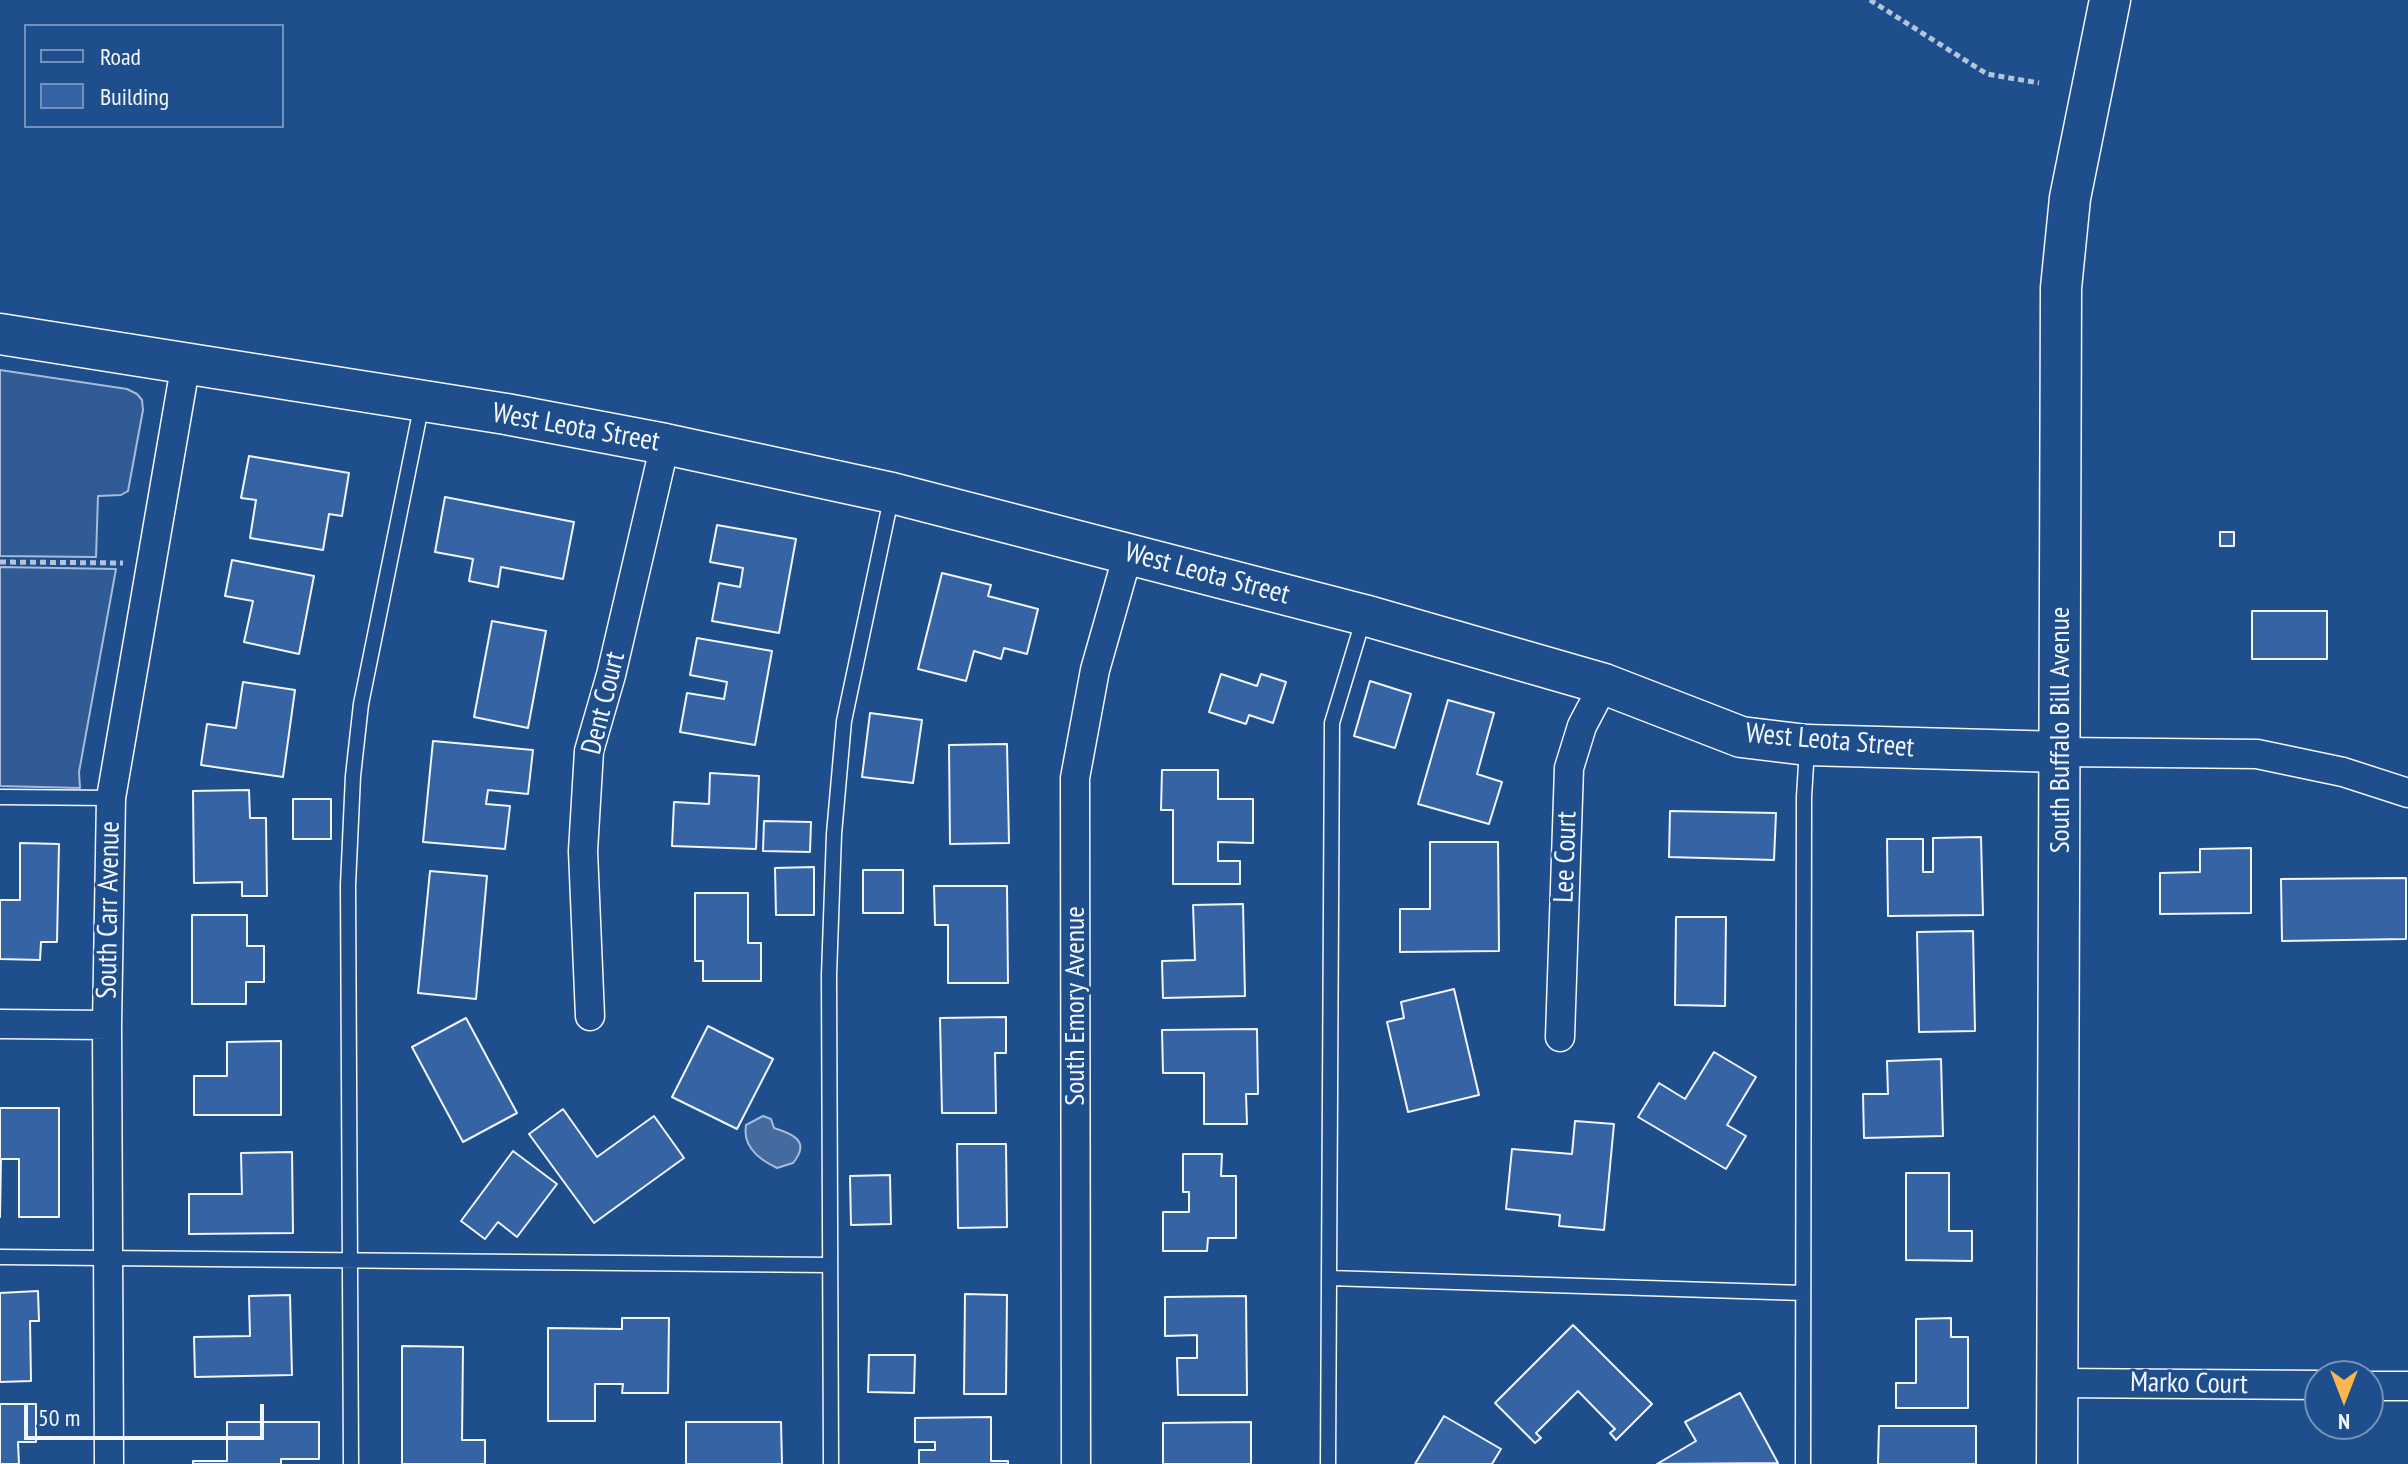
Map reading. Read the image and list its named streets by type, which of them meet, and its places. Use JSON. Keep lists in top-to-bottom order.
{
  "streets": {
    "street": [
      "West Leota Street",
      "Dent Court",
      "South Buffalo Bill Avenue",
      "Lee Court",
      "South Carr Avenue",
      "South Emory Avenue",
      "Marko Court"
    ]
  },
  "crossings": [
    ["West Leota Street", "Dent Court"],
    ["West Leota Street", "South Buffalo Bill Avenue"],
    ["West Leota Street", "Lee Court"],
    ["West Leota Street", "South Carr Avenue"],
    ["West Leota Street", "South Emory Avenue"],
    ["South Buffalo Bill Avenue", "Marko Court"]
  ],
  "legend": ["Road", "Building"],
  "scale_bar": "50 m",
  "north": "bottom"
}
